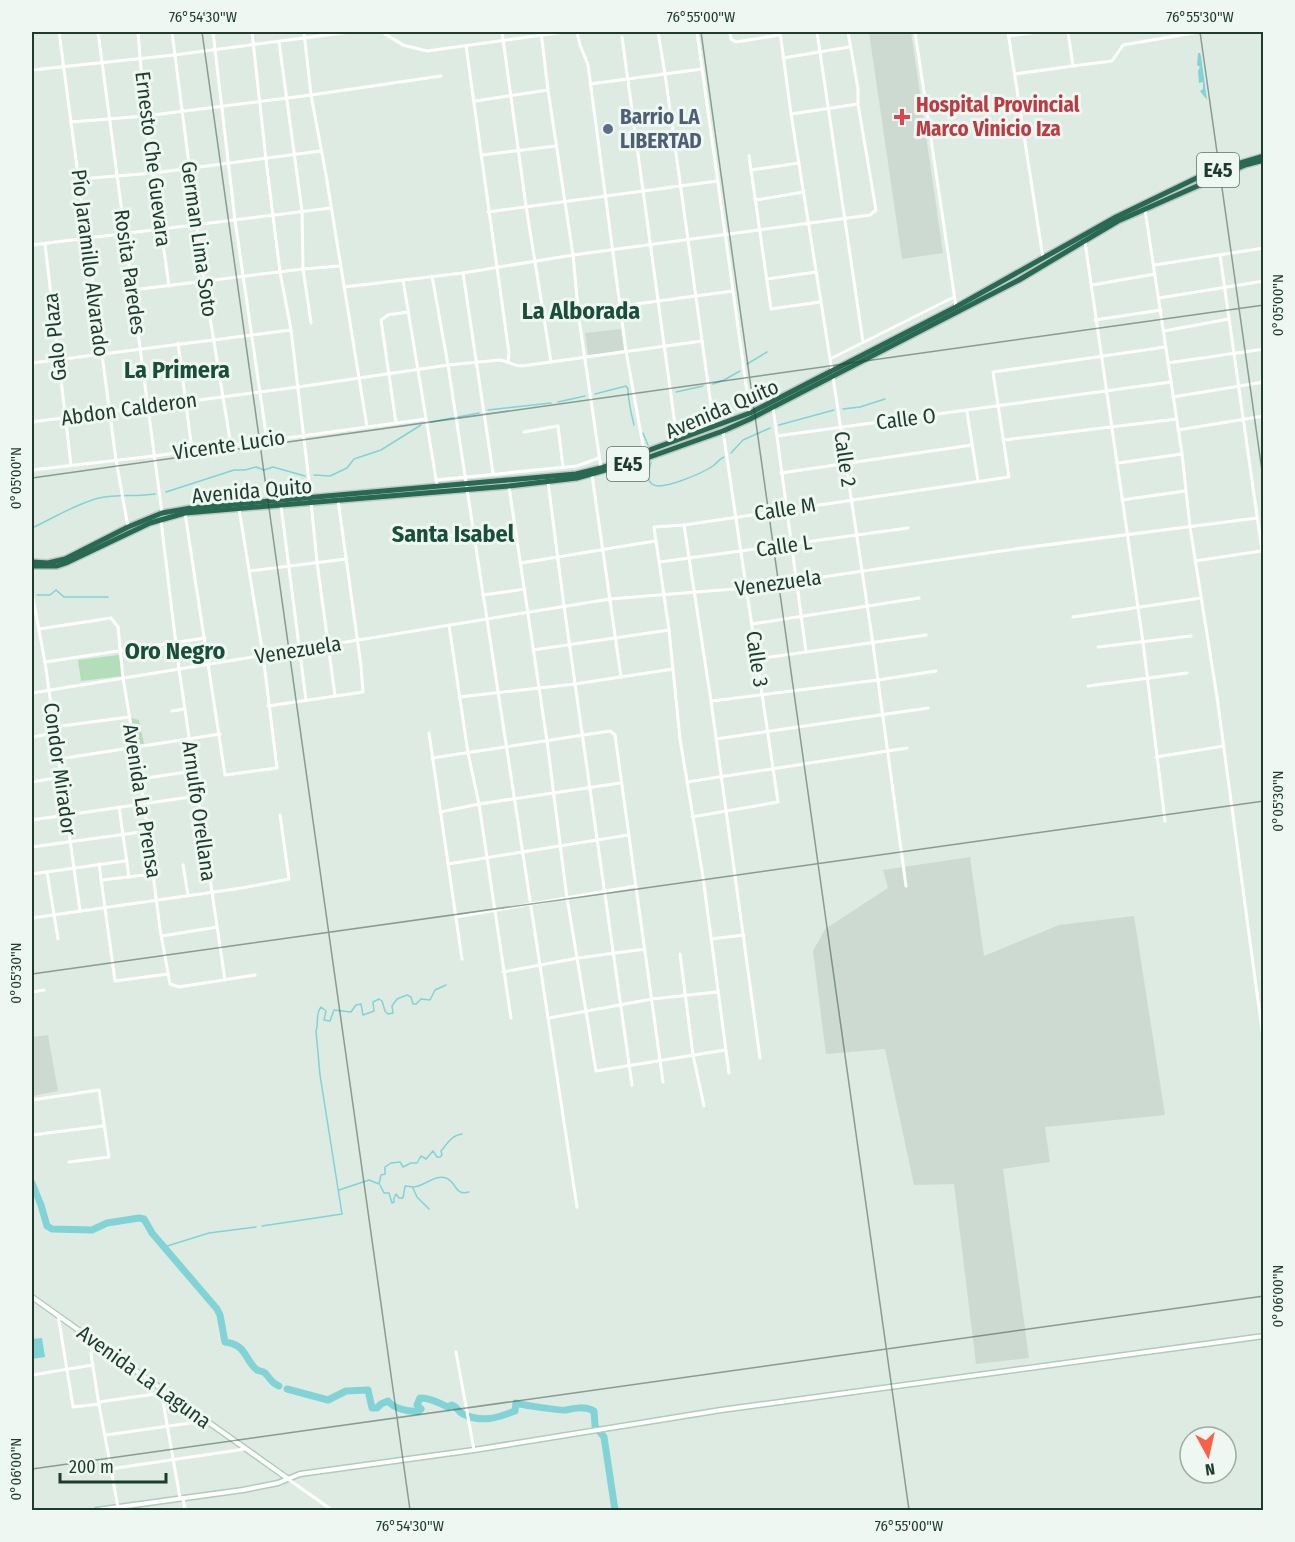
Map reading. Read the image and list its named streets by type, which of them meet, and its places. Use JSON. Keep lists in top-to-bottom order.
{
  "streets": {
    "highway": ["E45", "Avenida Quito"],
    "street": [
      "Ernesto Che Guevara",
      "German Lima Soto",
      "Pío Jaramillo Alvarado",
      "Rosita Paredes",
      "Galo Plaza",
      "Abdon Calderon",
      "Calle O",
      "Vicente Lucio",
      "Calle 2",
      "Calle M",
      "Calle L",
      "Venezuela",
      "Calle 3",
      "Condor Mirador",
      "Avenida La Prensa",
      "Arnulfo Orellana",
      "Avenida La Laguna"
    ]
  },
  "crossings": [
    ["E45", "Avenida Quito"],
    ["German Lima Soto", "Abdon Calderon"],
    ["German Lima Soto", "Vicente Lucio"],
    ["Pío Jaramillo Alvarado", "Abdon Calderon"],
    ["Pío Jaramillo Alvarado", "Avenida Quito"],
    ["Pío Jaramillo Alvarado", "Vicente Lucio"],
    ["Rosita Paredes", "Abdon Calderon"],
    ["Rosita Paredes", "Avenida Quito"],
    ["Rosita Paredes", "Vicente Lucio"],
    ["Rosita Paredes", "Arnulfo Orellana"],
    ["Galo Plaza", "Abdon Calderon"],
    ["Galo Plaza", "Vicente Lucio"],
    ["Avenida Quito", "Calle 2"],
    ["Avenida Quito", "Calle 3"],
    ["Calle O", "Calle 2"],
    ["Calle 2", "Calle M"],
    ["Calle 2", "Calle L"],
    ["Calle 2", "Venezuela"],
    ["Calle M", "Calle 3"],
    ["Calle L", "Calle 3"],
    ["Venezuela", "Calle 3"],
    ["Venezuela", "Condor Mirador"],
    ["Venezuela", "Avenida La Prensa"],
    ["Venezuela", "Arnulfo Orellana"],
    ["Condor Mirador", "Avenida La Prensa"],
    ["Avenida La Prensa", "Arnulfo Orellana"]
  ],
  "districts": [
    "La Alborada",
    "La Primera",
    "Santa Isabel",
    "Oro Negro"
  ],
  "places": {
    "health": ["Hospital Provincial Marco Vinicio Iza"],
    "other": ["Barrio LA LIBERTAD"]
  },
  "scale_bar": "200 m",
  "north": "bottom",
  "coordinates": [
    "76°54'30\"W",
    "76°55'00\"W",
    "76°55'30\"W",
    "0°05'00\"N",
    "0°05'30\"N",
    "0°06'00\"N"
  ]
}
